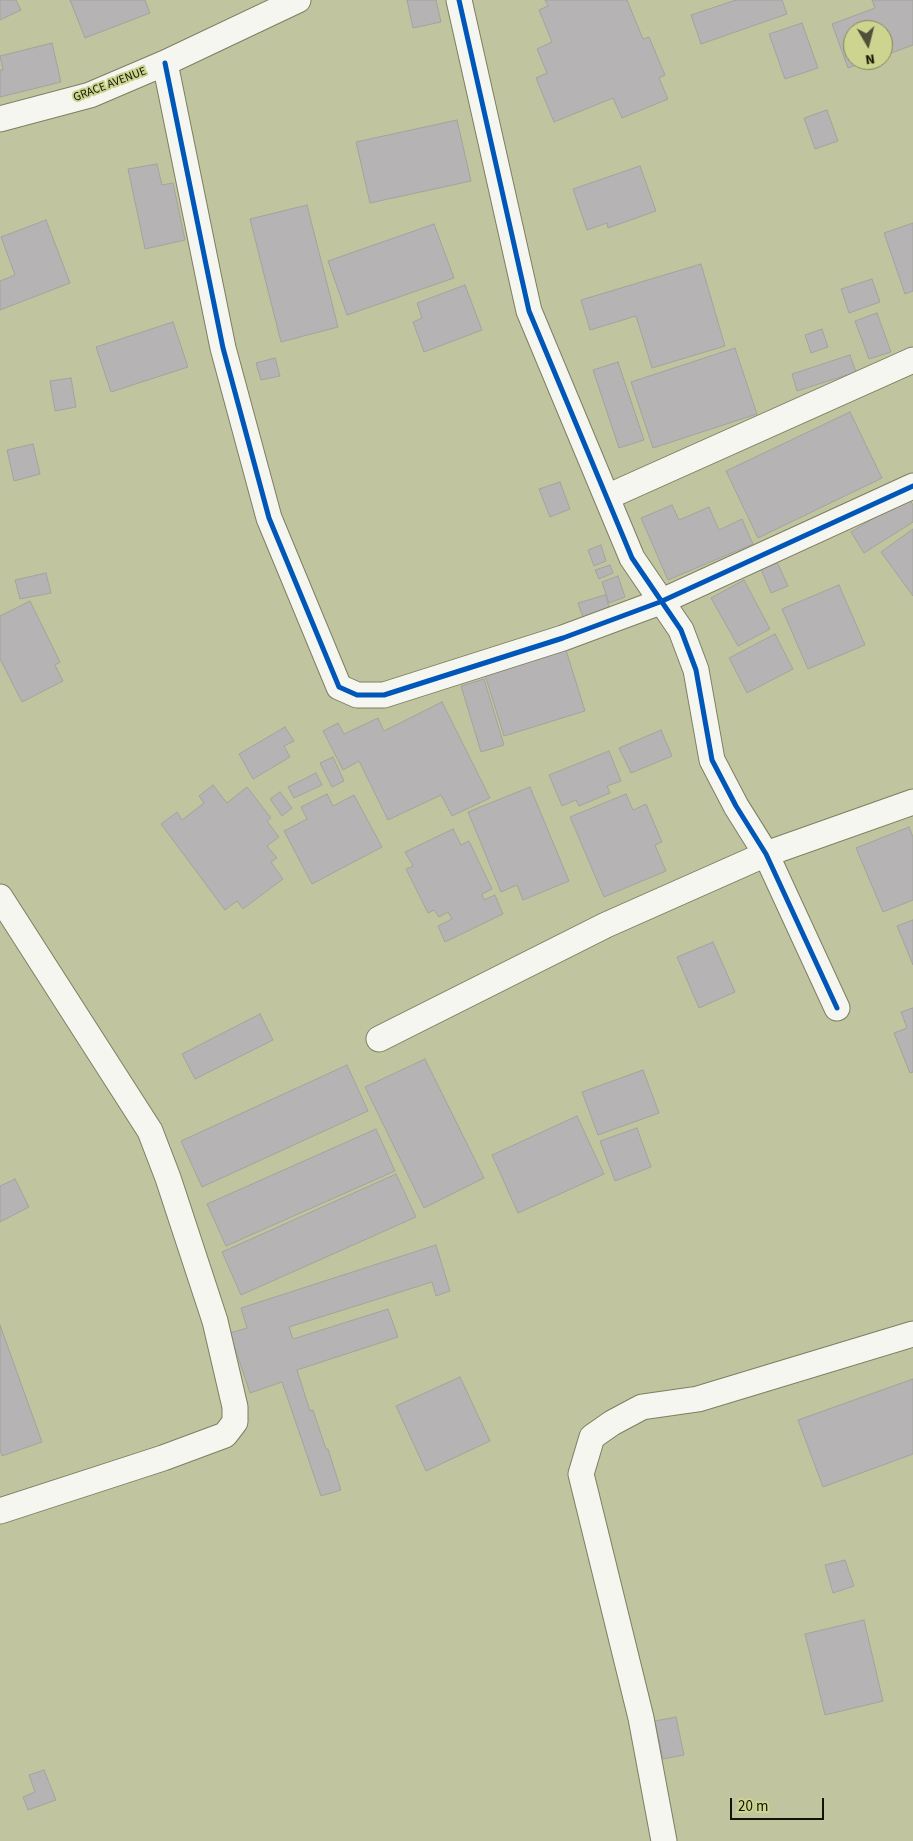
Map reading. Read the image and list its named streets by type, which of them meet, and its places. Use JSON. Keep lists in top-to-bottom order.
{
  "streets": {
    "street": ["GRACE AVENUE"]
  },
  "scale_bar": "20 m",
  "north": "bottom"
}
